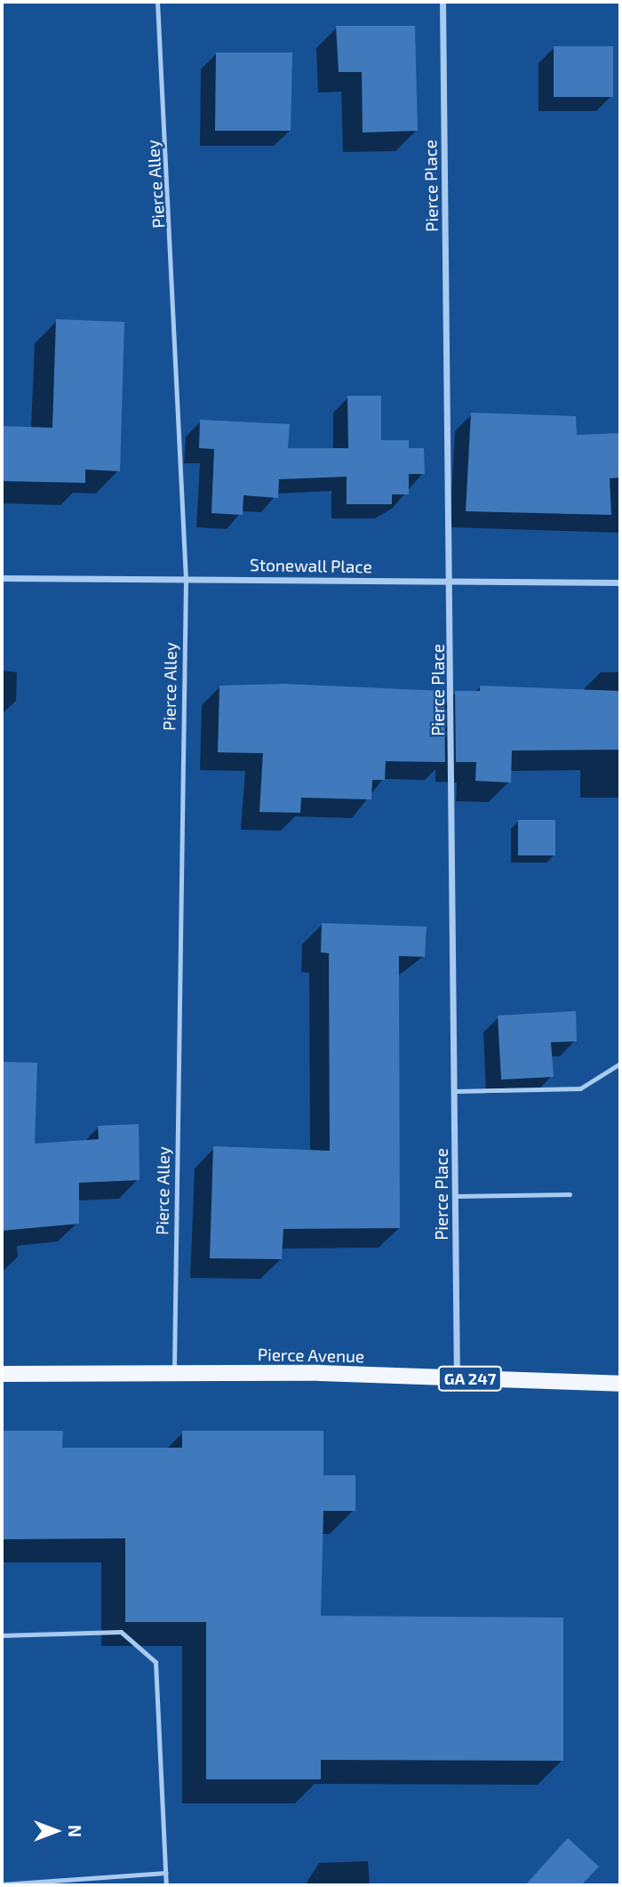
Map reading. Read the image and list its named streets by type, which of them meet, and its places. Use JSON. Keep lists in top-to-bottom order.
{
  "streets": {
    "main road": ["Pierce Avenue", "GA 247"],
    "street": ["Pierce Place", "Stonewall Place"],
    "lane": ["Pierce Alley"]
  },
  "crossings": [
    ["Pierce Alley", "Stonewall Place"],
    ["Pierce Alley", "Pierce Avenue"],
    ["Pierce Place", "Stonewall Place"],
    ["Pierce Place", "Pierce Avenue"]
  ],
  "north": "right"
}
